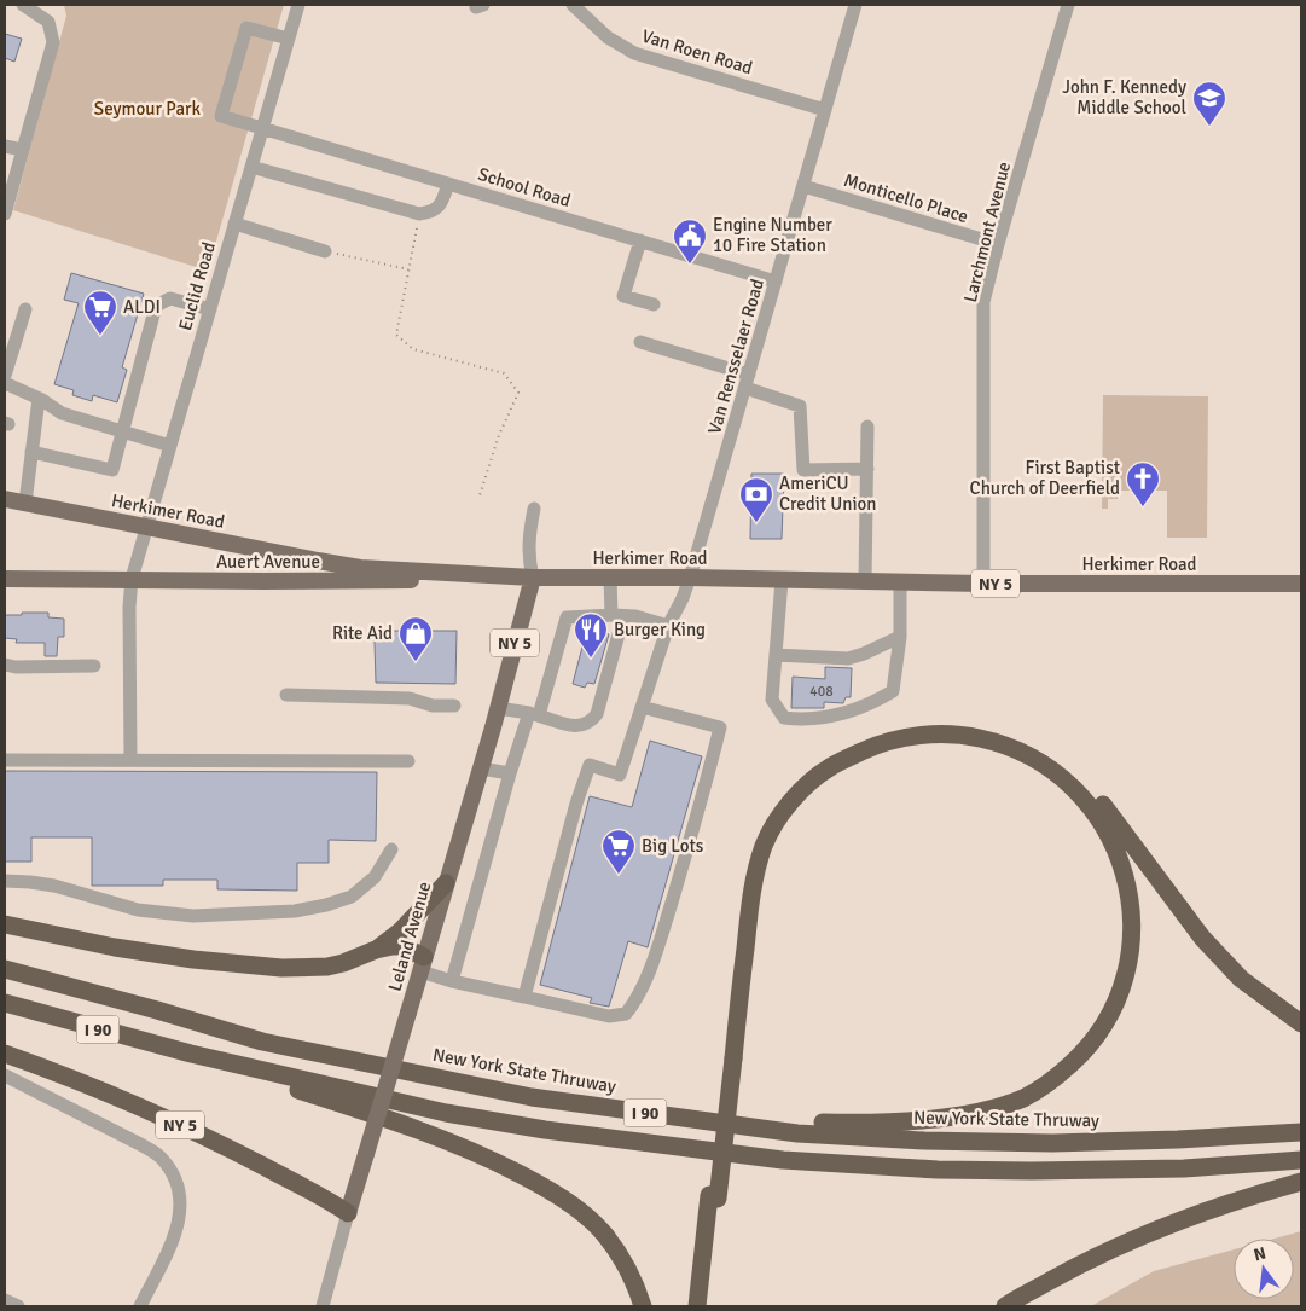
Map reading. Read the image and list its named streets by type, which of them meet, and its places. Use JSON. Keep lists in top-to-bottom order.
{
  "streets": {
    "highway": ["NY 5", "I 90", "New York State Thruway"],
    "main road": ["Herkimer Road", "Auert Avenue", "Leland Avenue"],
    "street": [
      "Van Roen Road",
      "School Road",
      "Monticello Place",
      "Larchmont Avenue",
      "Euclid Road",
      "Van Rensselaer Road"
    ]
  },
  "crossings": [
    ["Van Roen Road", "Van Rensselaer Road"],
    ["School Road", "Euclid Road"],
    ["School Road", "Van Rensselaer Road"],
    ["Monticello Place", "Larchmont Avenue"],
    ["Monticello Place", "Van Rensselaer Road"],
    ["Larchmont Avenue", "Herkimer Road"],
    ["Euclid Road", "Herkimer Road"],
    ["Euclid Road", "Auert Avenue"],
    ["Van Rensselaer Road", "Herkimer Road"],
    ["Herkimer Road", "Auert Avenue"],
    ["Herkimer Road", "Leland Avenue"],
    ["Auert Avenue", "Leland Avenue"],
    ["NY 5", "Leland Avenue"]
  ],
  "parks": ["Seymour Park"],
  "places": {
    "school or university": ["John F. Kennedy Middle School"],
    "public building": ["Engine Number 10 Fire Station"],
    "supermarket": ["ALDI", "Big Lots"],
    "church": ["First Baptist Church of Deerfield"],
    "bank": ["AmeriCU Credit Union"],
    "restaurant": ["Burger King"],
    "shop": ["Rite Aid"]
  },
  "house_numbers": ["408"],
  "north": "top"
}
